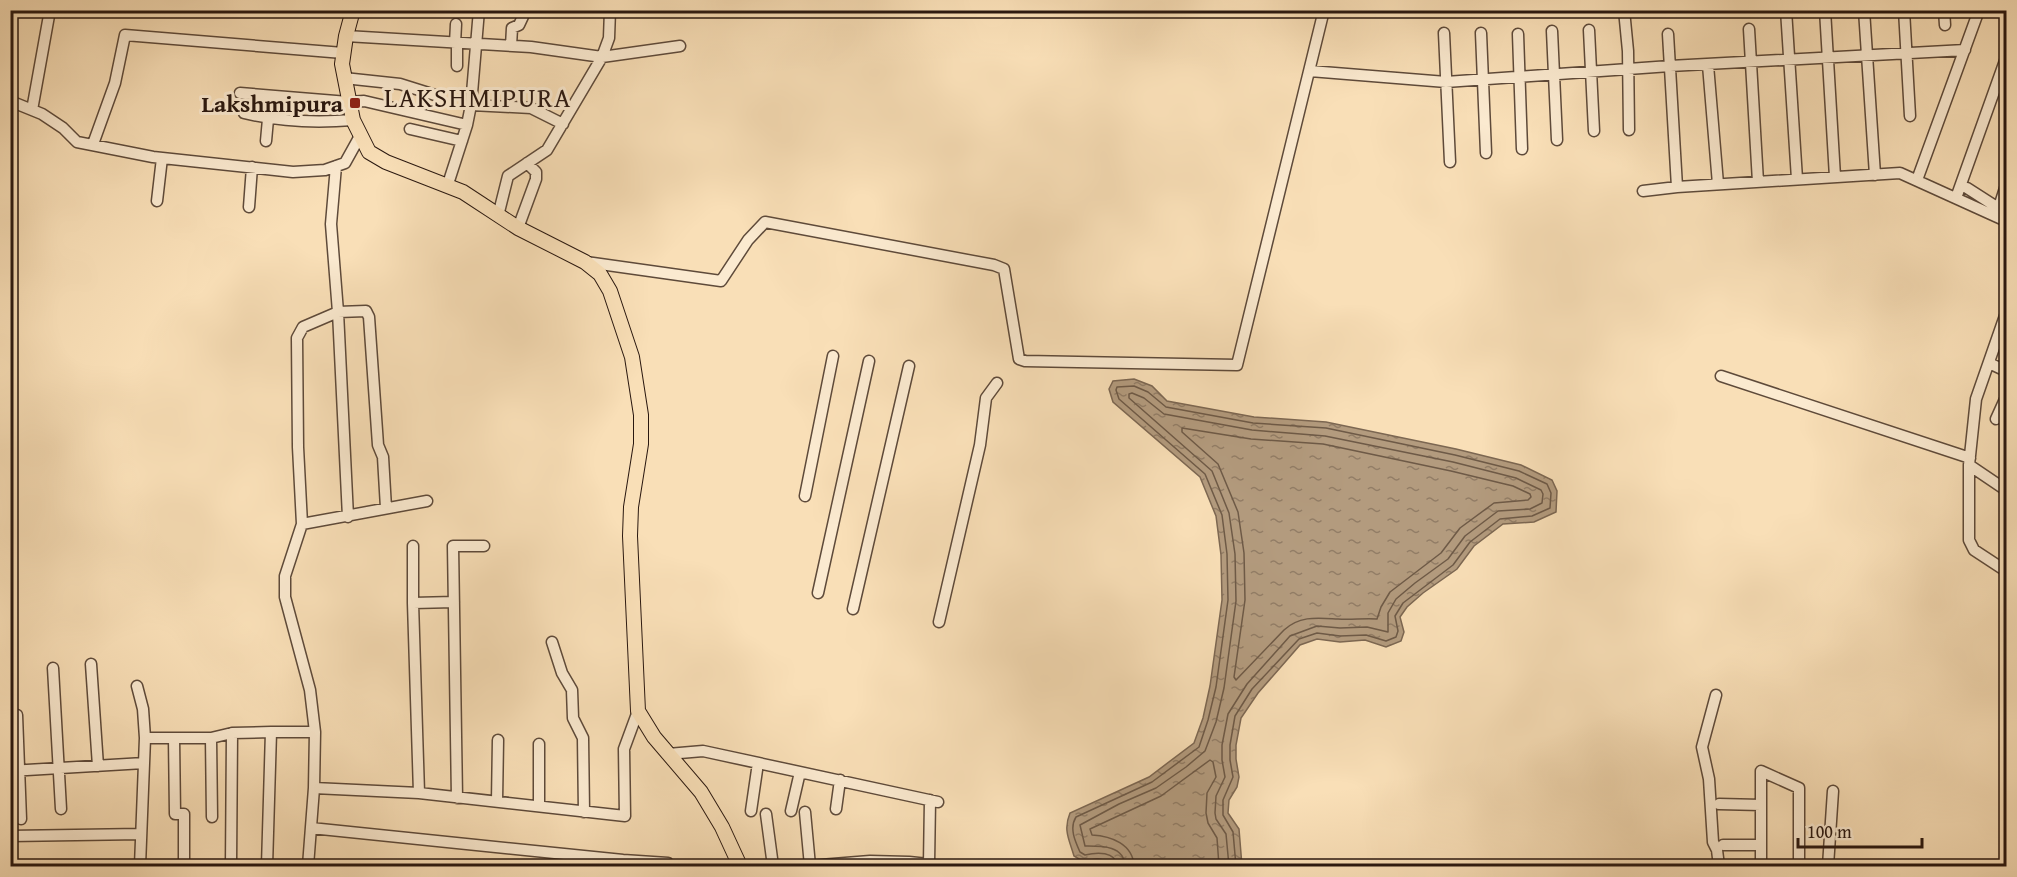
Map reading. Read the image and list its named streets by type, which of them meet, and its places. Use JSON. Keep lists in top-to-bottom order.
{
  "districts": ["LAKSHMIPURA"],
  "places": {
    "transit": ["Lakshmipura"]
  },
  "scale_bar": "100 m"
}
